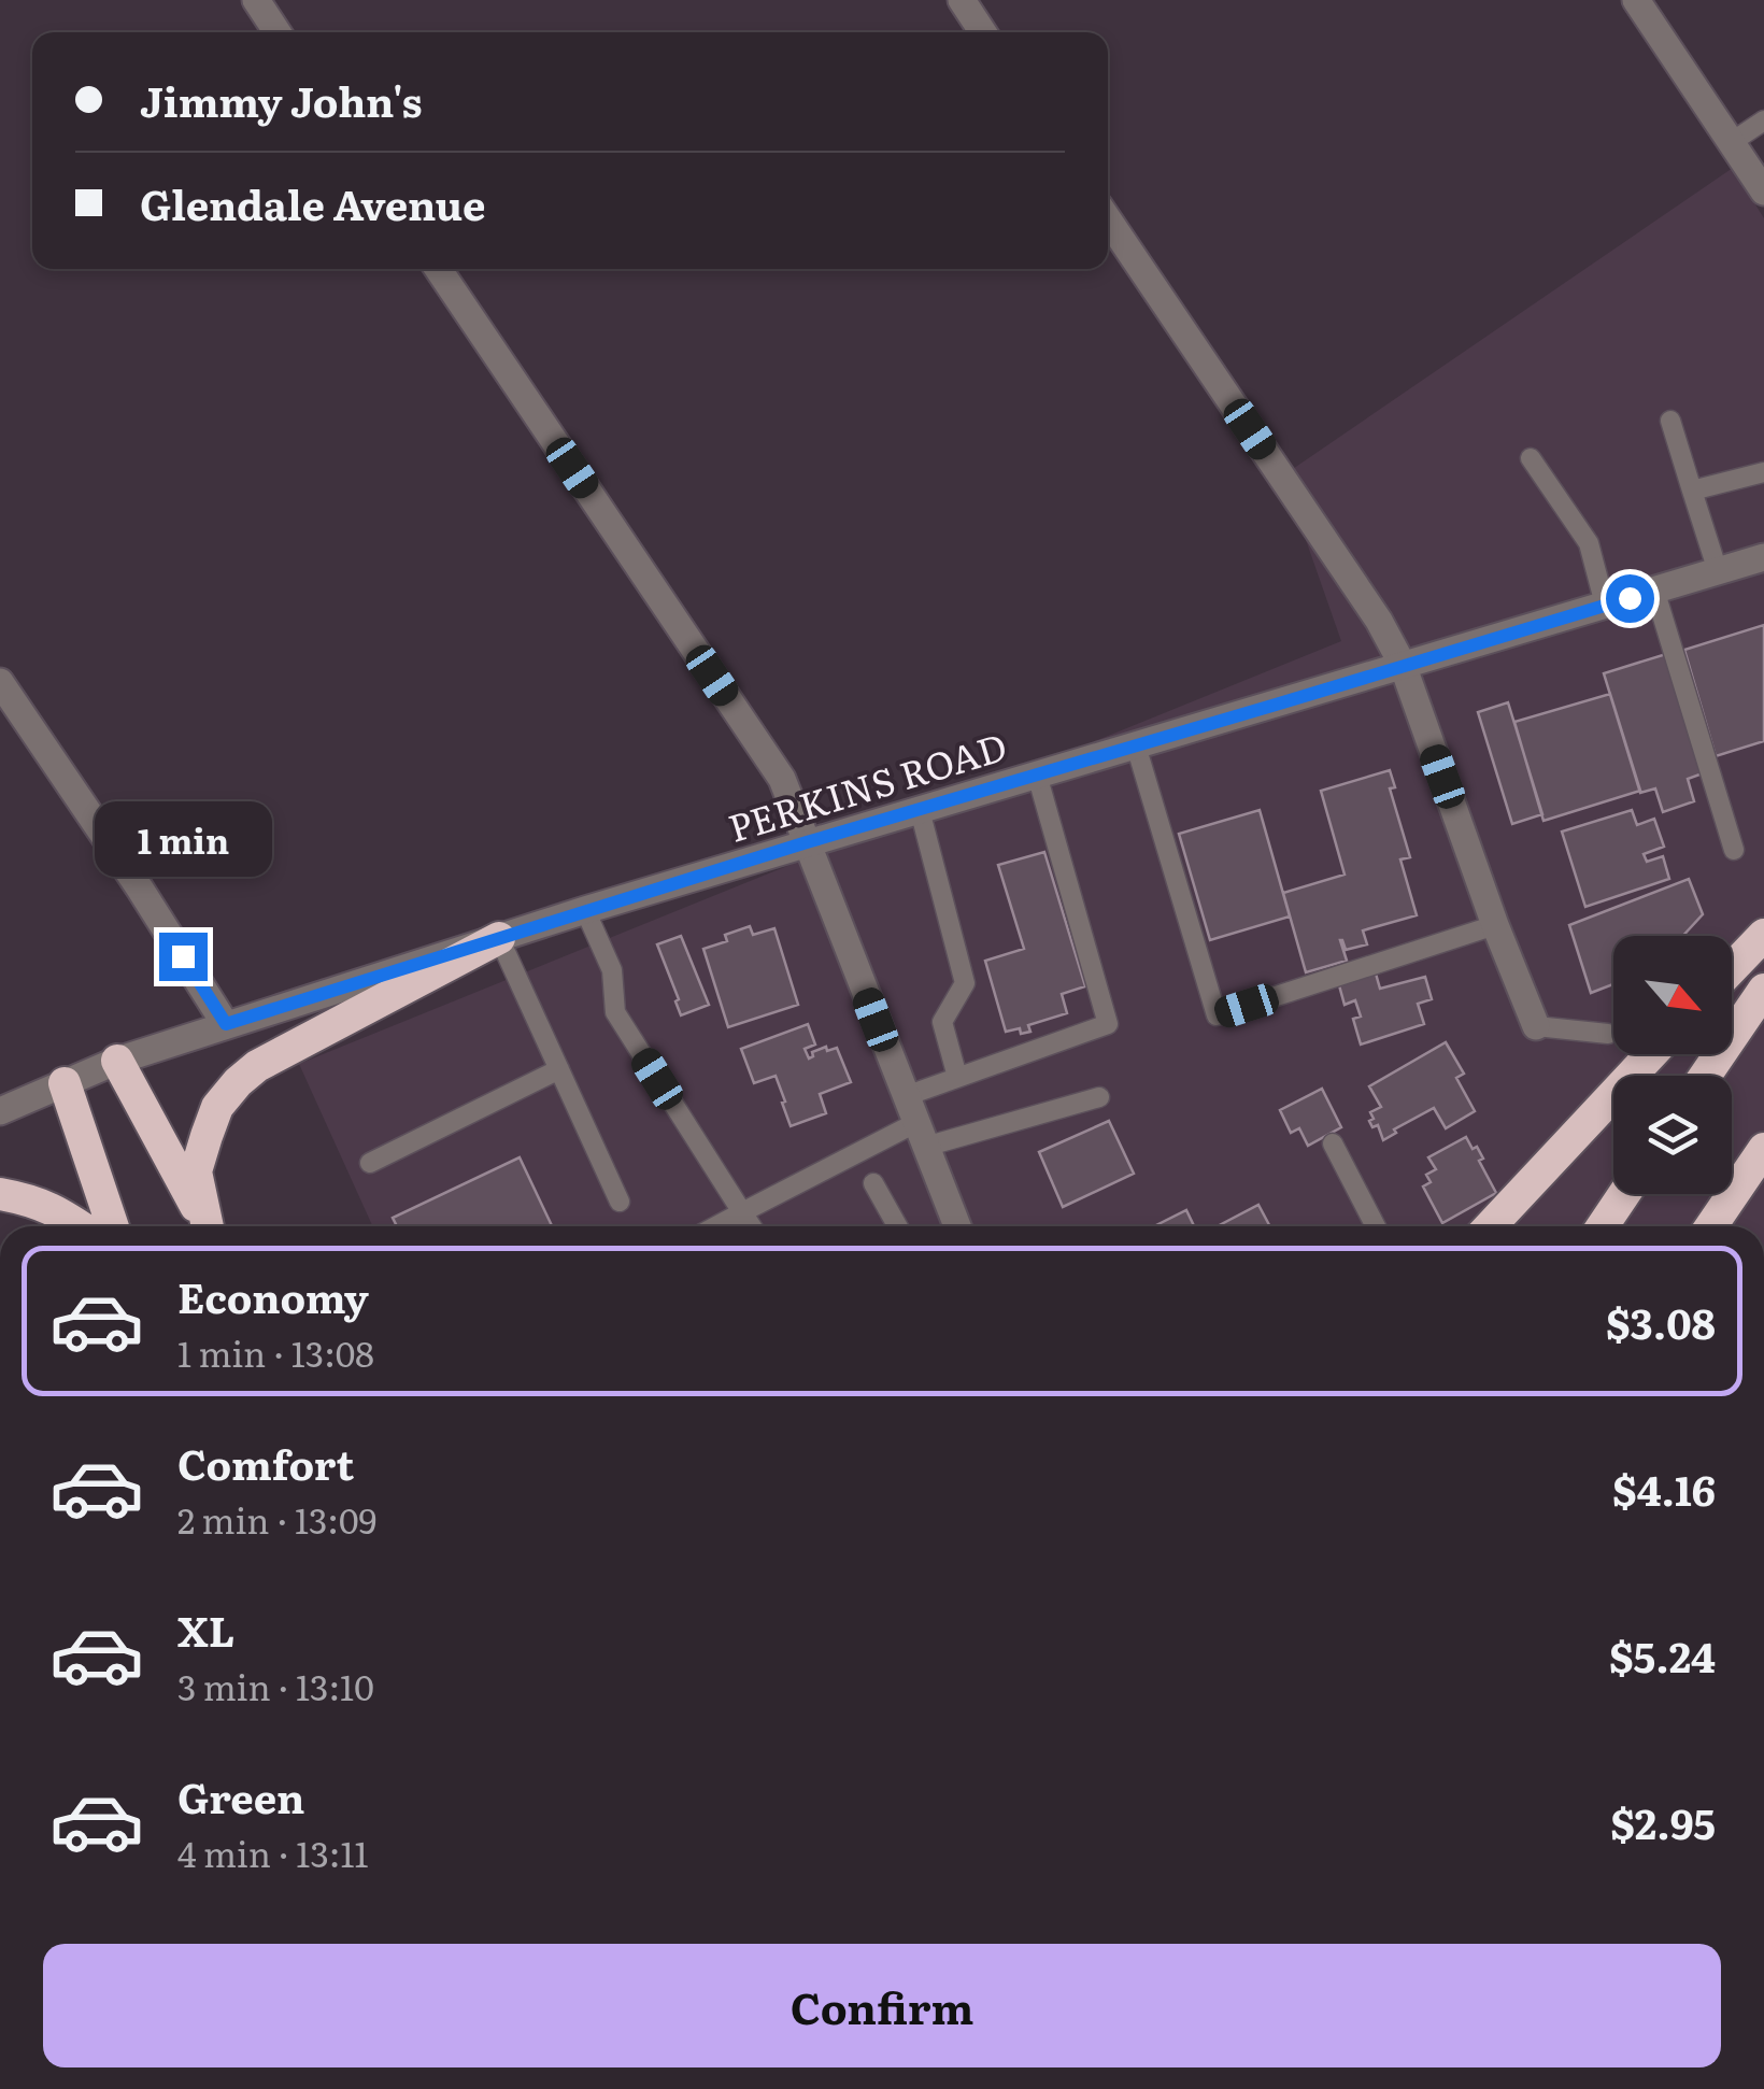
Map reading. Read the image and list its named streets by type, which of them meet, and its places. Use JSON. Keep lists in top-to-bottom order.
{
  "streets": {
    "street": ["PERKINS ROAD"]
  },
  "north": "bottom right",
  "page": {
    "banner": ["Jimmy John's", "Glendale Avenue"],
    "bubble": "1 min",
    "list": [
      {
        "name": "Economy",
        "note": "1 min · 13:08",
        "value": "$3.08"
      },
      {
        "name": "Comfort",
        "note": "2 min · 13:09",
        "value": "$4.16"
      },
      {
        "name": "XL",
        "note": "3 min · 13:10",
        "value": "$5.24"
      },
      {
        "name": "Green",
        "note": "4 min · 13:11",
        "value": "$2.95"
      }
    ],
    "buttons": "Confirm"
  }
}
